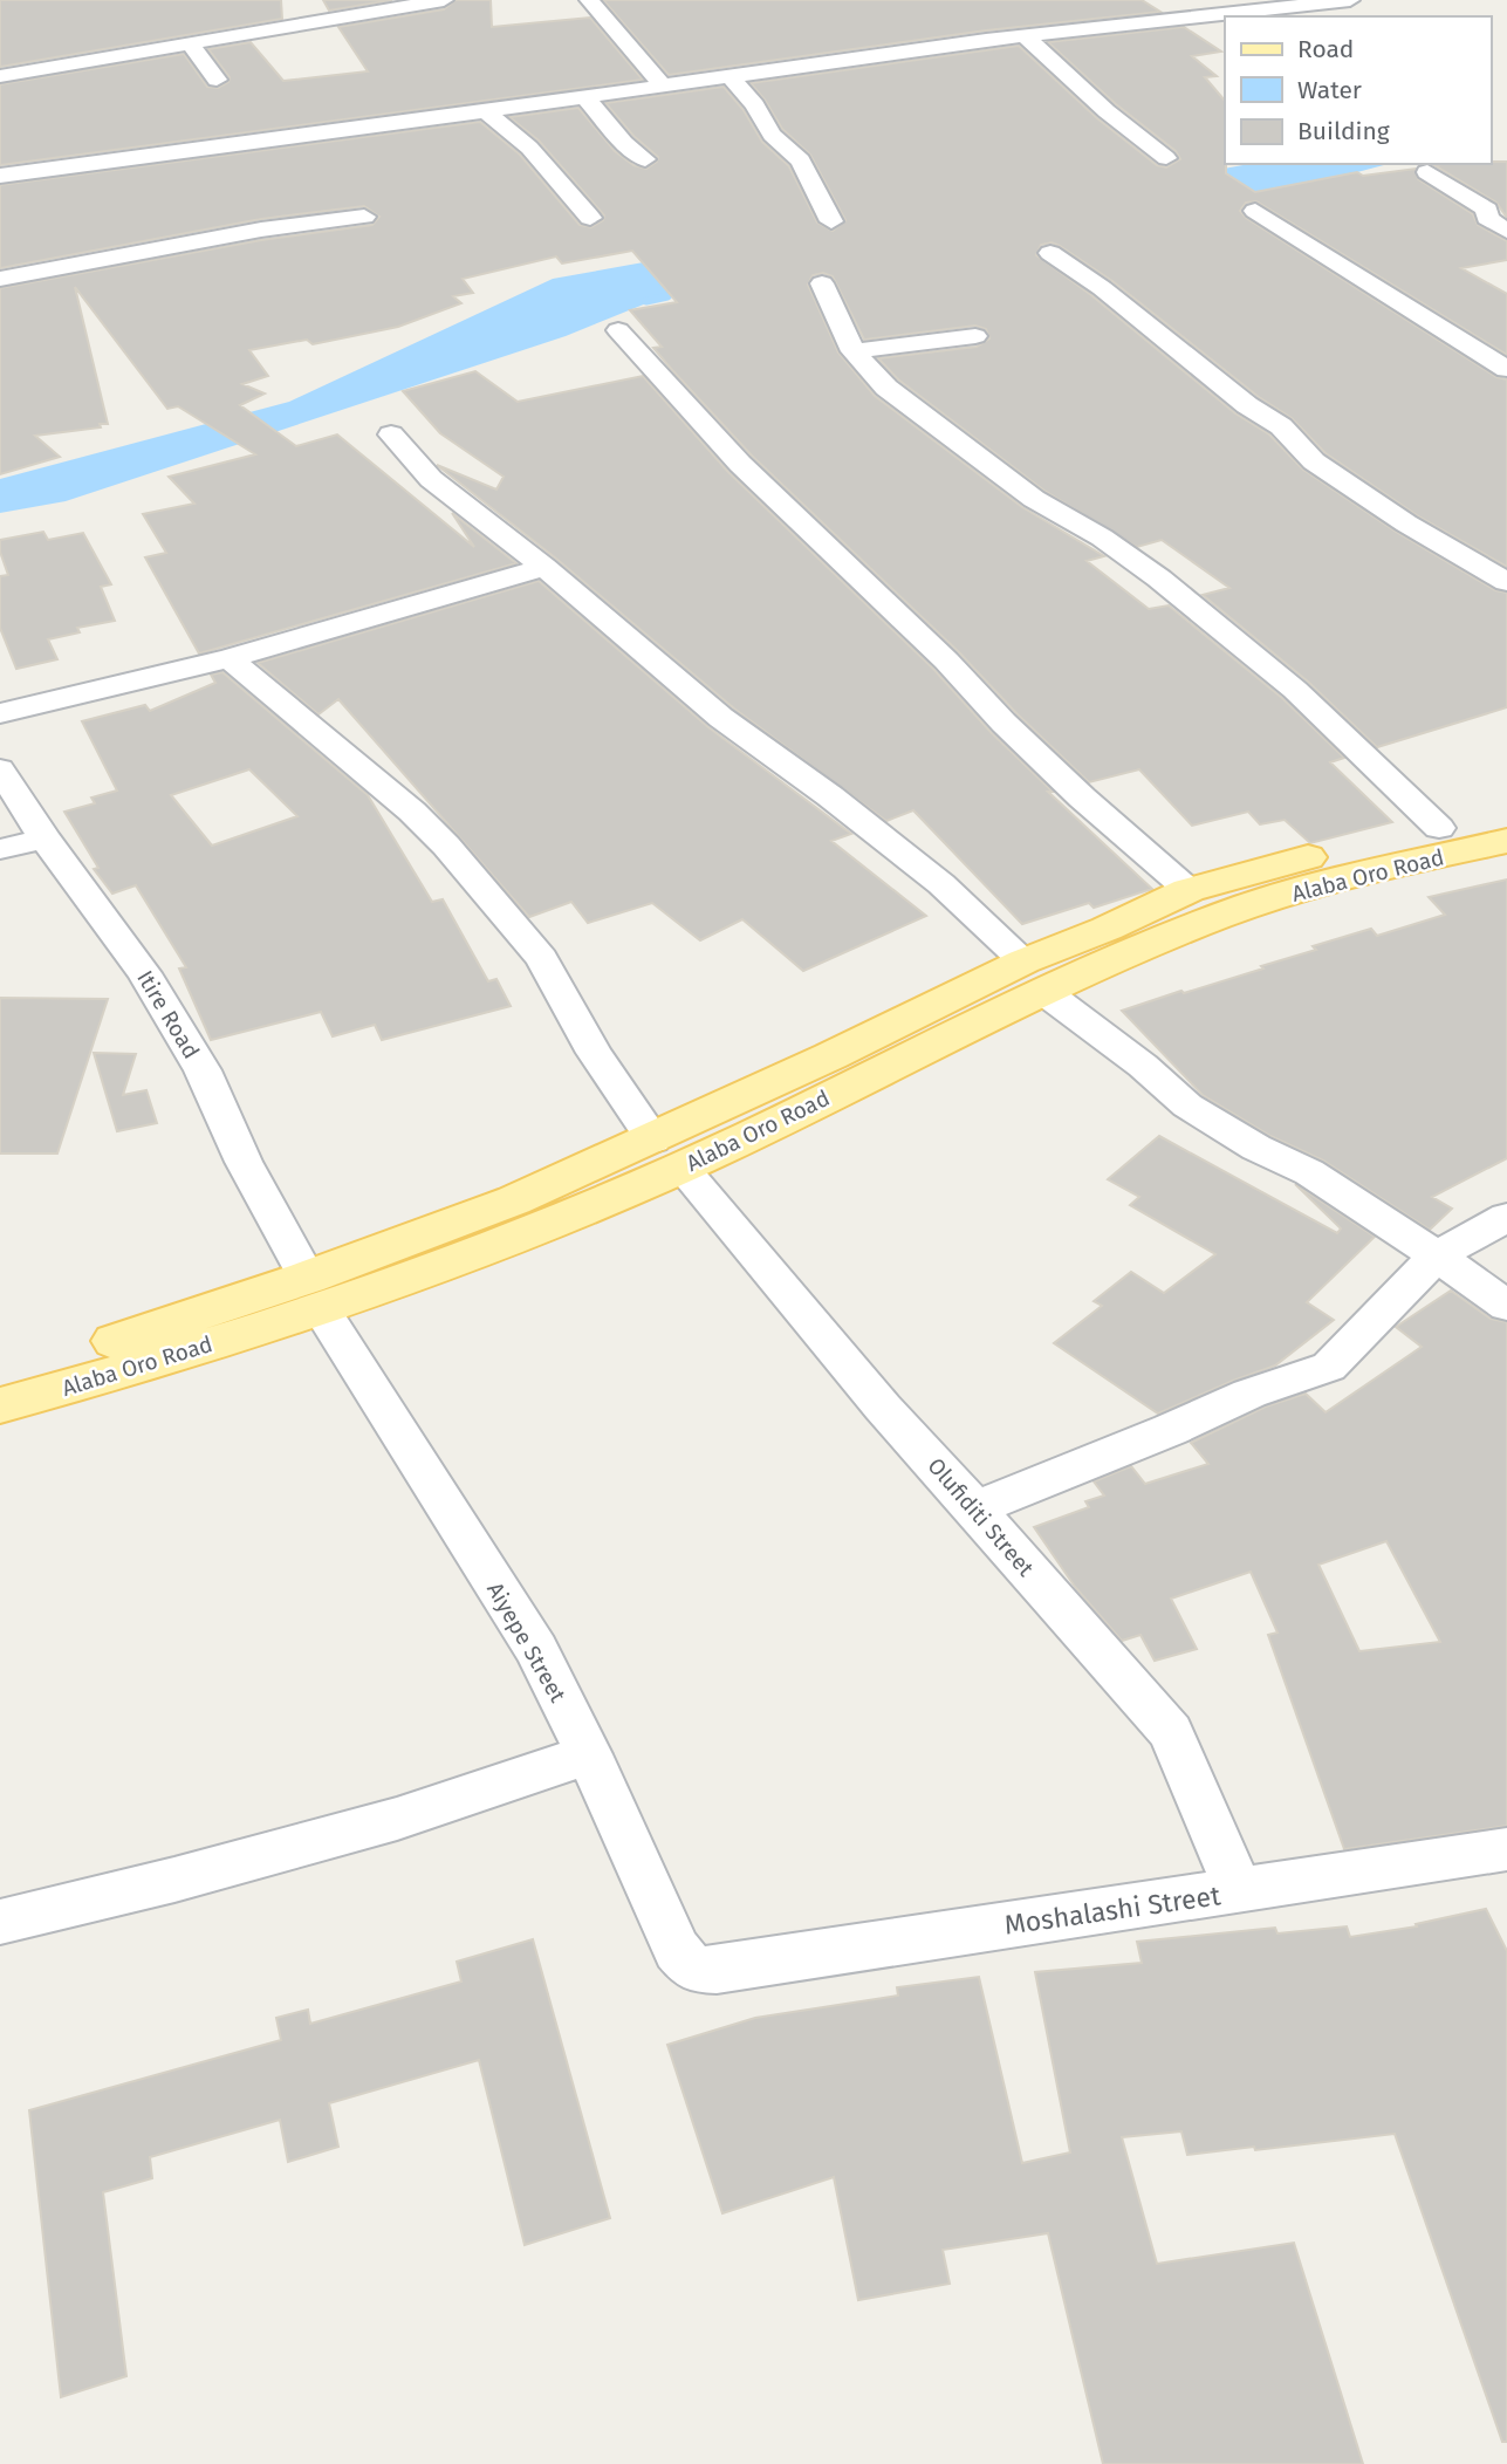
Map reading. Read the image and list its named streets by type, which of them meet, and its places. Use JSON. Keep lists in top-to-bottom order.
{
  "streets": {
    "main road": ["Alaba Oro Road"],
    "street": [
      "Itire Road",
      "Olufiditi Street",
      "Aiyepe Street",
      "Moshalashi Street"
    ]
  },
  "crossings": [
    ["Alaba Oro Road", "Itire Road"],
    ["Alaba Oro Road", "Olufiditi Street"],
    ["Alaba Oro Road", "Aiyepe Street"],
    ["Itire Road", "Aiyepe Street"],
    ["Olufiditi Street", "Moshalashi Street"],
    ["Aiyepe Street", "Moshalashi Street"]
  ],
  "legend": ["Road", "Water", "Building"]
}
